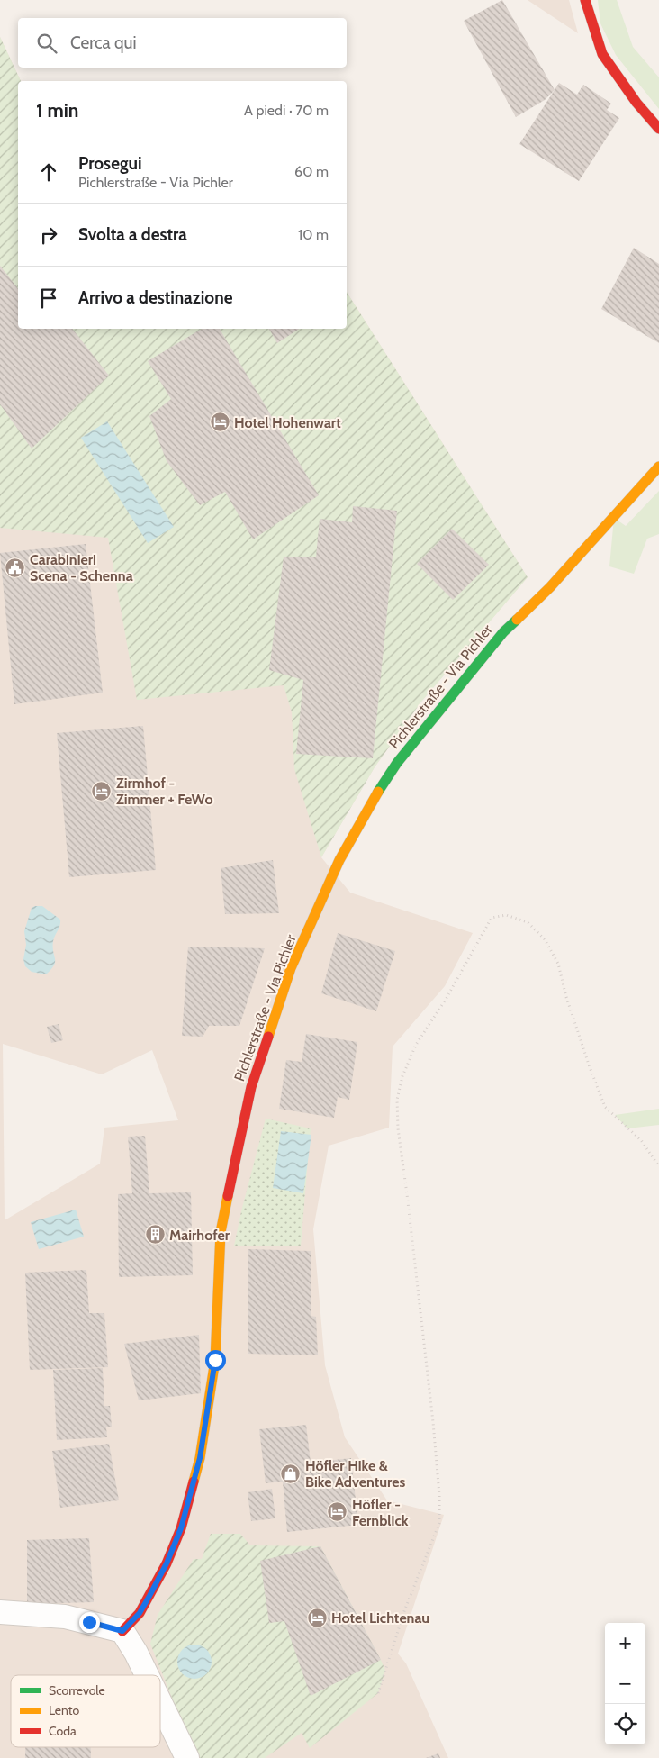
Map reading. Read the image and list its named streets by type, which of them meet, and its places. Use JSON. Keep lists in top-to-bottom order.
{
  "streets": {
    "street": ["Pichlerstraße - Via Pichler"]
  },
  "places": {
    "hotel": [
      "Hotel Hohenwart",
      "Zirmhof - Zimmer + FeWo",
      "Höfler - Fernblick",
      "Hotel Lichtenau"
    ],
    "public building": ["Carabinieri Scena - Schenna"],
    "building": ["Mairhofer"],
    "shop": ["Höfler Hike & Bike Adventures"]
  },
  "legend": ["Scorrevole", "Lento", "Coda"],
  "page": {
    "search": "Cerca qui",
    "heading": ["1 min", "A piedi · 70 m"],
    "list": [
      ["Prosegui", "Pichlerstraße - Via Pichler", "60 m"],
      ["Svolta a destra", "10 m"],
      "Arrivo a destinazione"
    ],
    "map_buttons": ["+", "−"]
  }
}
